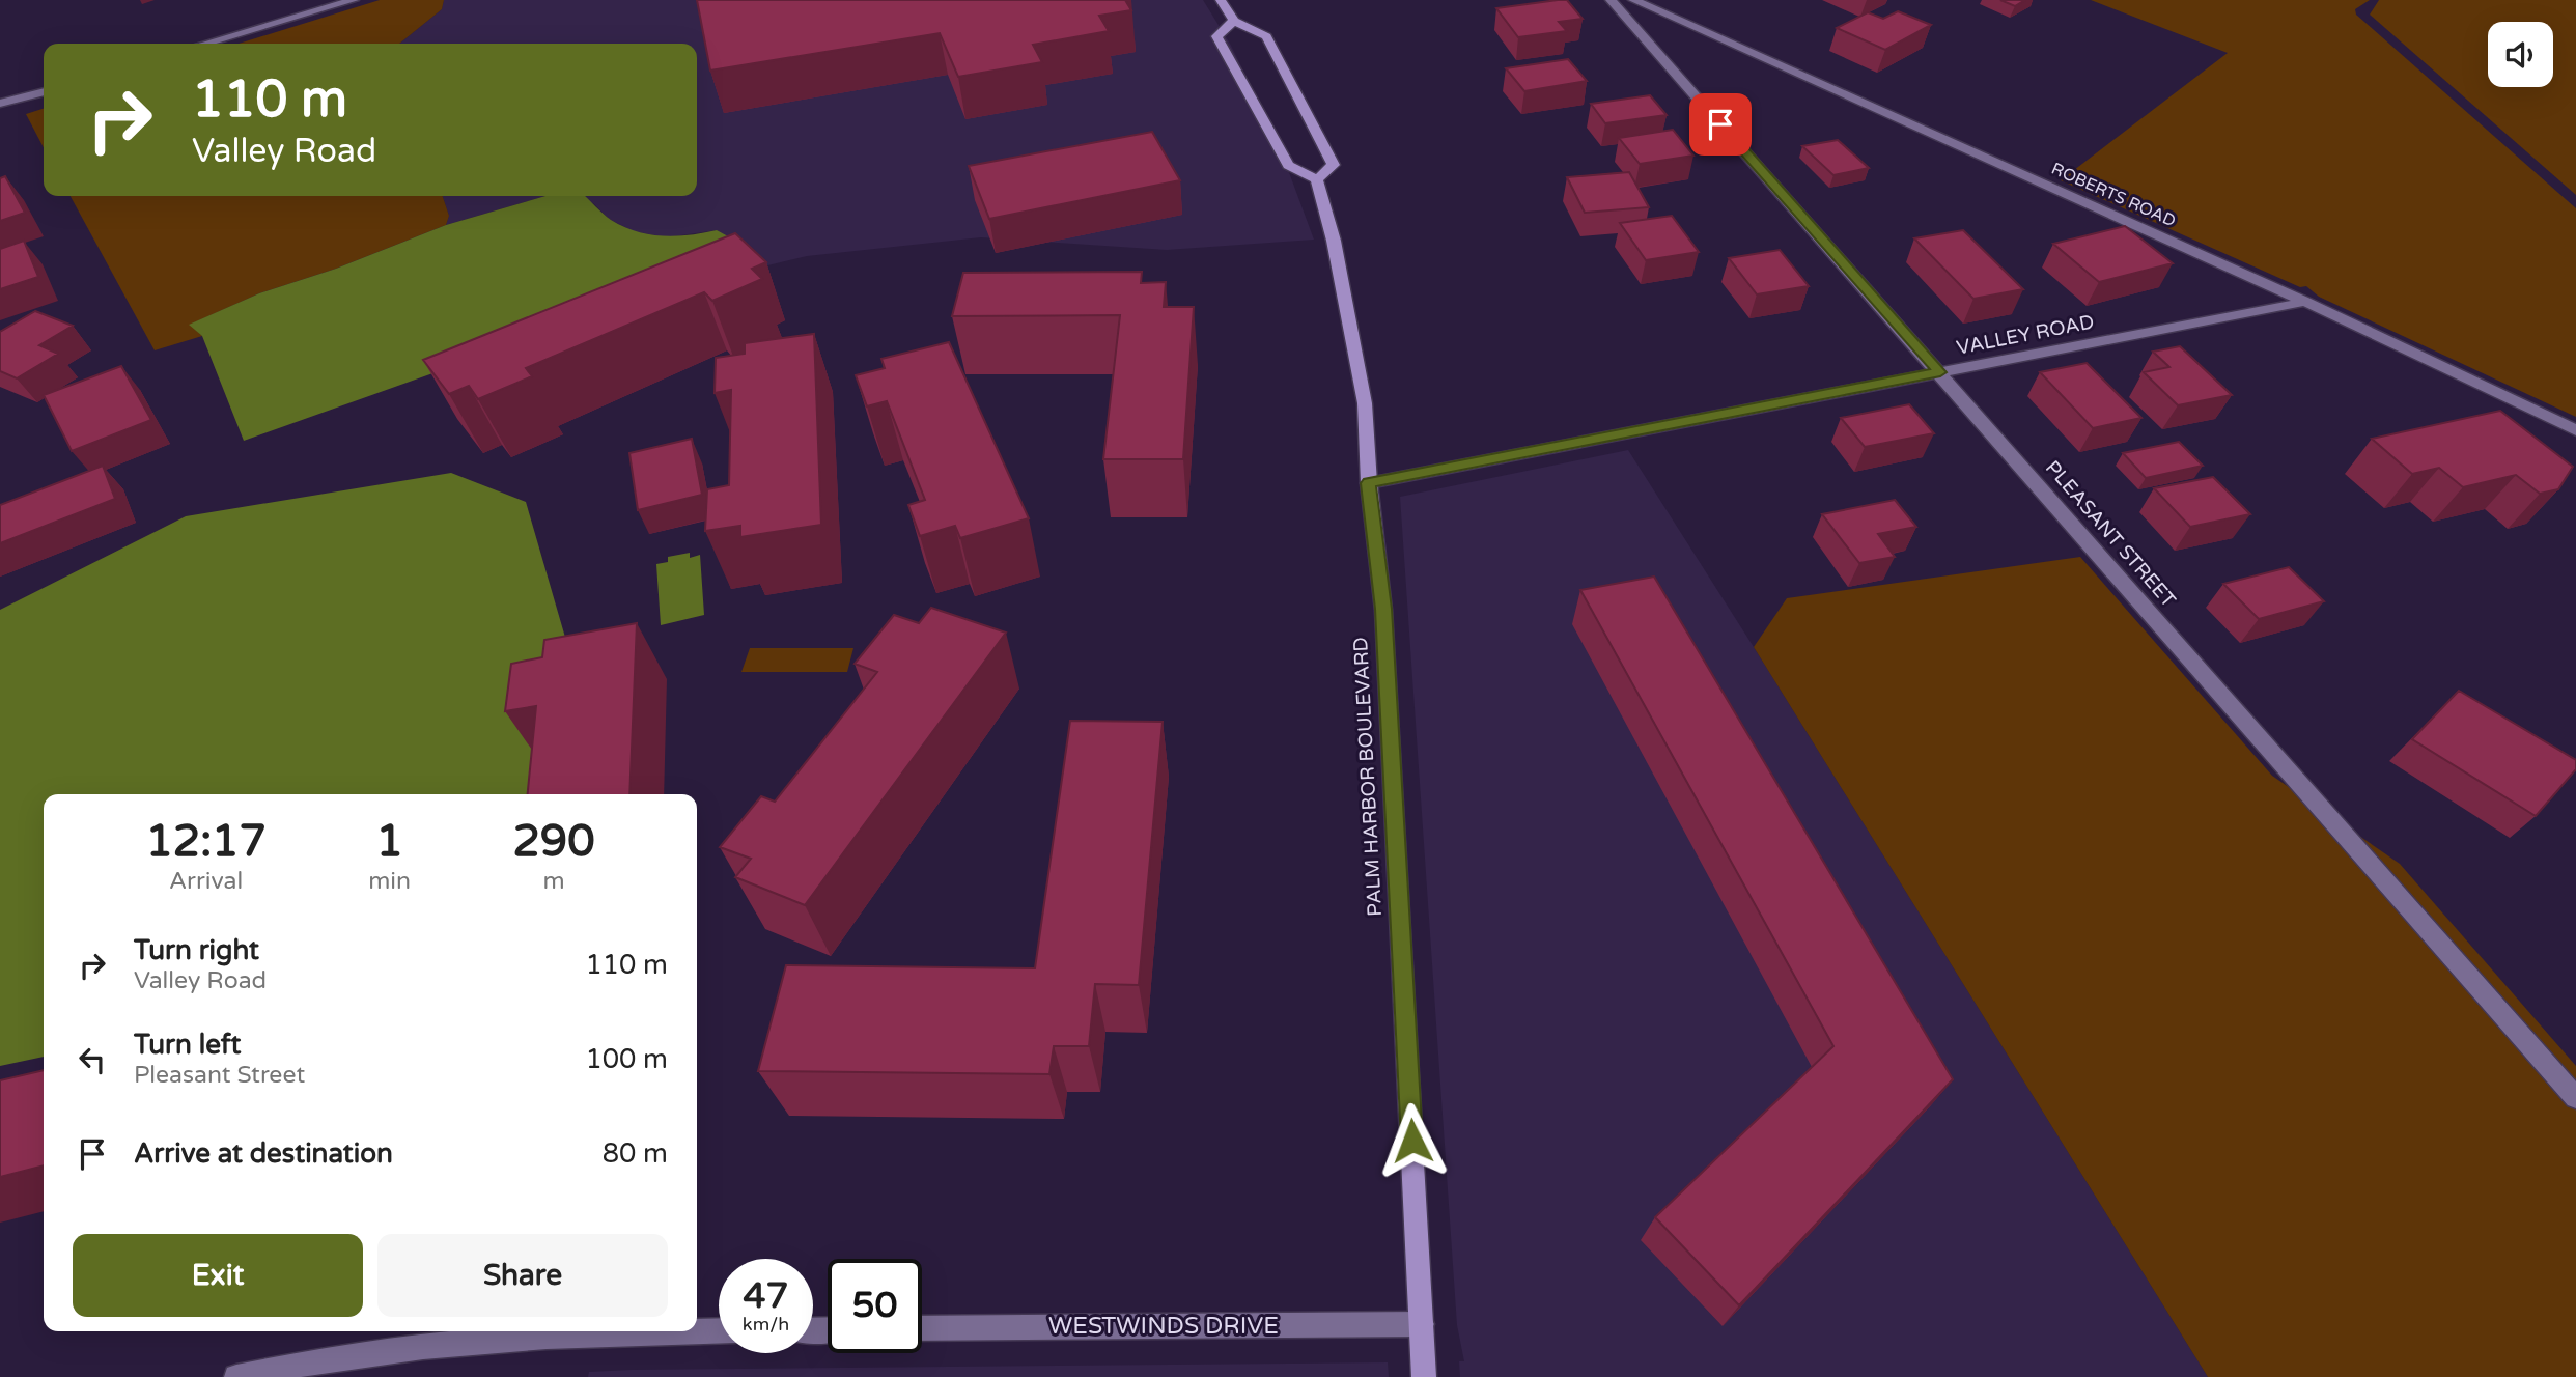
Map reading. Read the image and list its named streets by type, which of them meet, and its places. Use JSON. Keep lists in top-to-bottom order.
{
  "streets": {
    "main road": ["PALM HARBOR BOULEVARD"],
    "street": [
      "ROBERTS ROAD",
      "VALLEY ROAD",
      "PLEASANT STREET",
      "WESTWINDS DRIVE"
    ]
  },
  "crossings": [
    ["ROBERTS ROAD", "VALLEY ROAD"],
    ["VALLEY ROAD", "PLEASANT STREET"],
    ["VALLEY ROAD", "PALM HARBOR BOULEVARD"],
    ["PALM HARBOR BOULEVARD", "WESTWINDS DRIVE"]
  ],
  "page": {
    "turn": ["110 m", "Valley Road"],
    "eta": [
      "12:17",
      "Arrival",
      "1",
      "min",
      "290",
      "m"
    ],
    "list": [
      {
        "name": "Turn right",
        "note": "Valley Road",
        "value": "110 m"
      },
      {
        "name": "Turn left",
        "note": "Pleasant Street",
        "value": "100 m"
      },
      {
        "name": "Arrive at destination",
        "value": "80 m"
      }
    ],
    "buttons": ["Exit", "Share"],
    "speed": "47 km/h",
    "limit": "50"
  }
}
